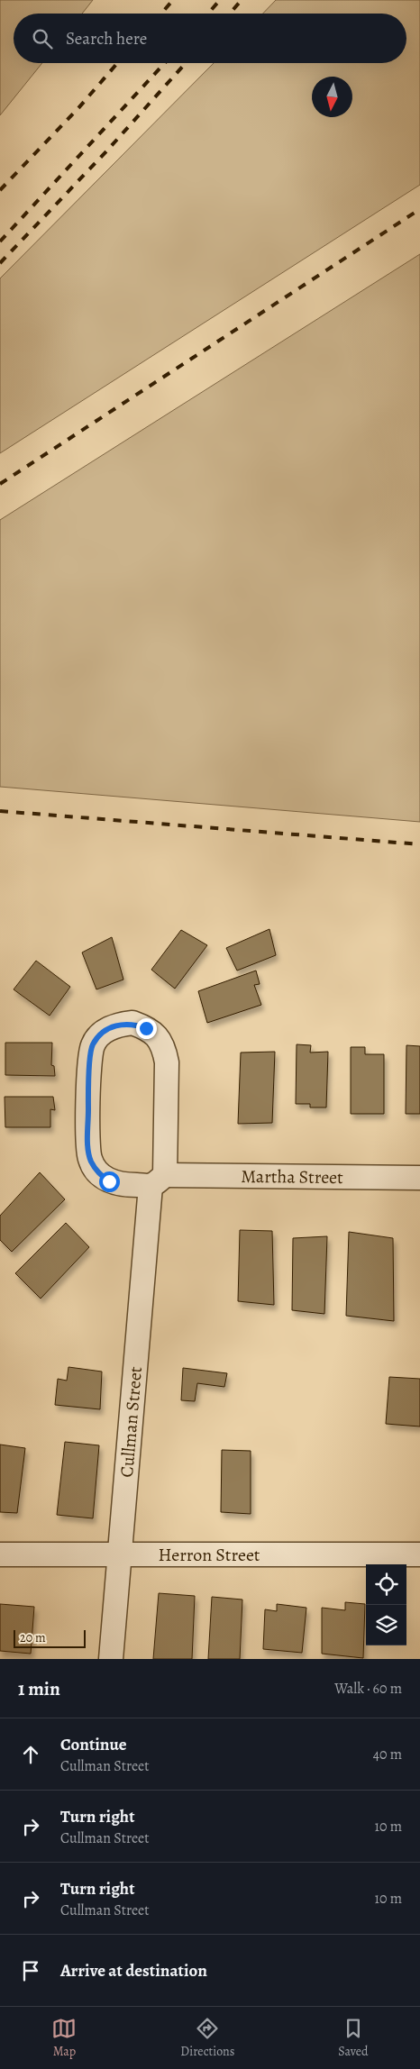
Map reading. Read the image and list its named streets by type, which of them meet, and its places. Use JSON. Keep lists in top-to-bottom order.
{
  "streets": {
    "street": ["Martha Street", "Cullman Street", "Herron Street"]
  },
  "crossings": [
    ["Martha Street", "Cullman Street"],
    ["Cullman Street", "Herron Street"]
  ],
  "scale_bar": "20 m",
  "north": "bottom",
  "page": {
    "search": "Search here",
    "scale": "20 m",
    "heading": ["1 min", "Walk · 60 m"],
    "list": [
      ["Continue", "Cullman Street", "40 m"],
      ["Turn right", "Cullman Street", "10 m"],
      ["Turn right", "Cullman Street", "10 m"],
      "Arrive at destination"
    ],
    "nav": ["Map", "Directions", "Saved"]
  }
}
